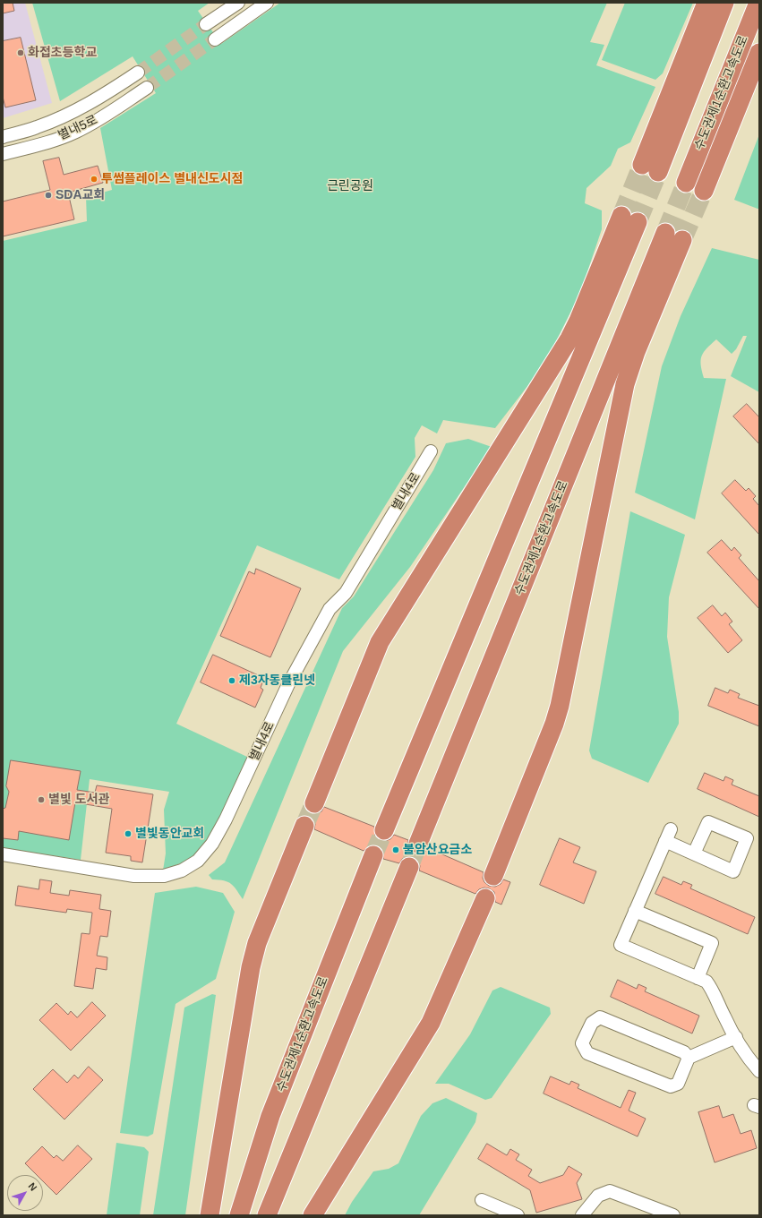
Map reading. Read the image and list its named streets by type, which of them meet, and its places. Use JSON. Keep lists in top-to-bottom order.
{
  "streets": {
    "highway": ["수도권제1순환고속도로"],
    "street": ["별내5로", "별내4로"]
  },
  "parks": ["근린공원"],
  "places": [
    "화접초등학교",
    "투썸플레이스 별내신도시점",
    "SDA교회",
    "제3자동클린넷",
    "별빛 도서관",
    "별빛동안교회",
    "불암산요금소"
  ],
  "north": "top right"
}
